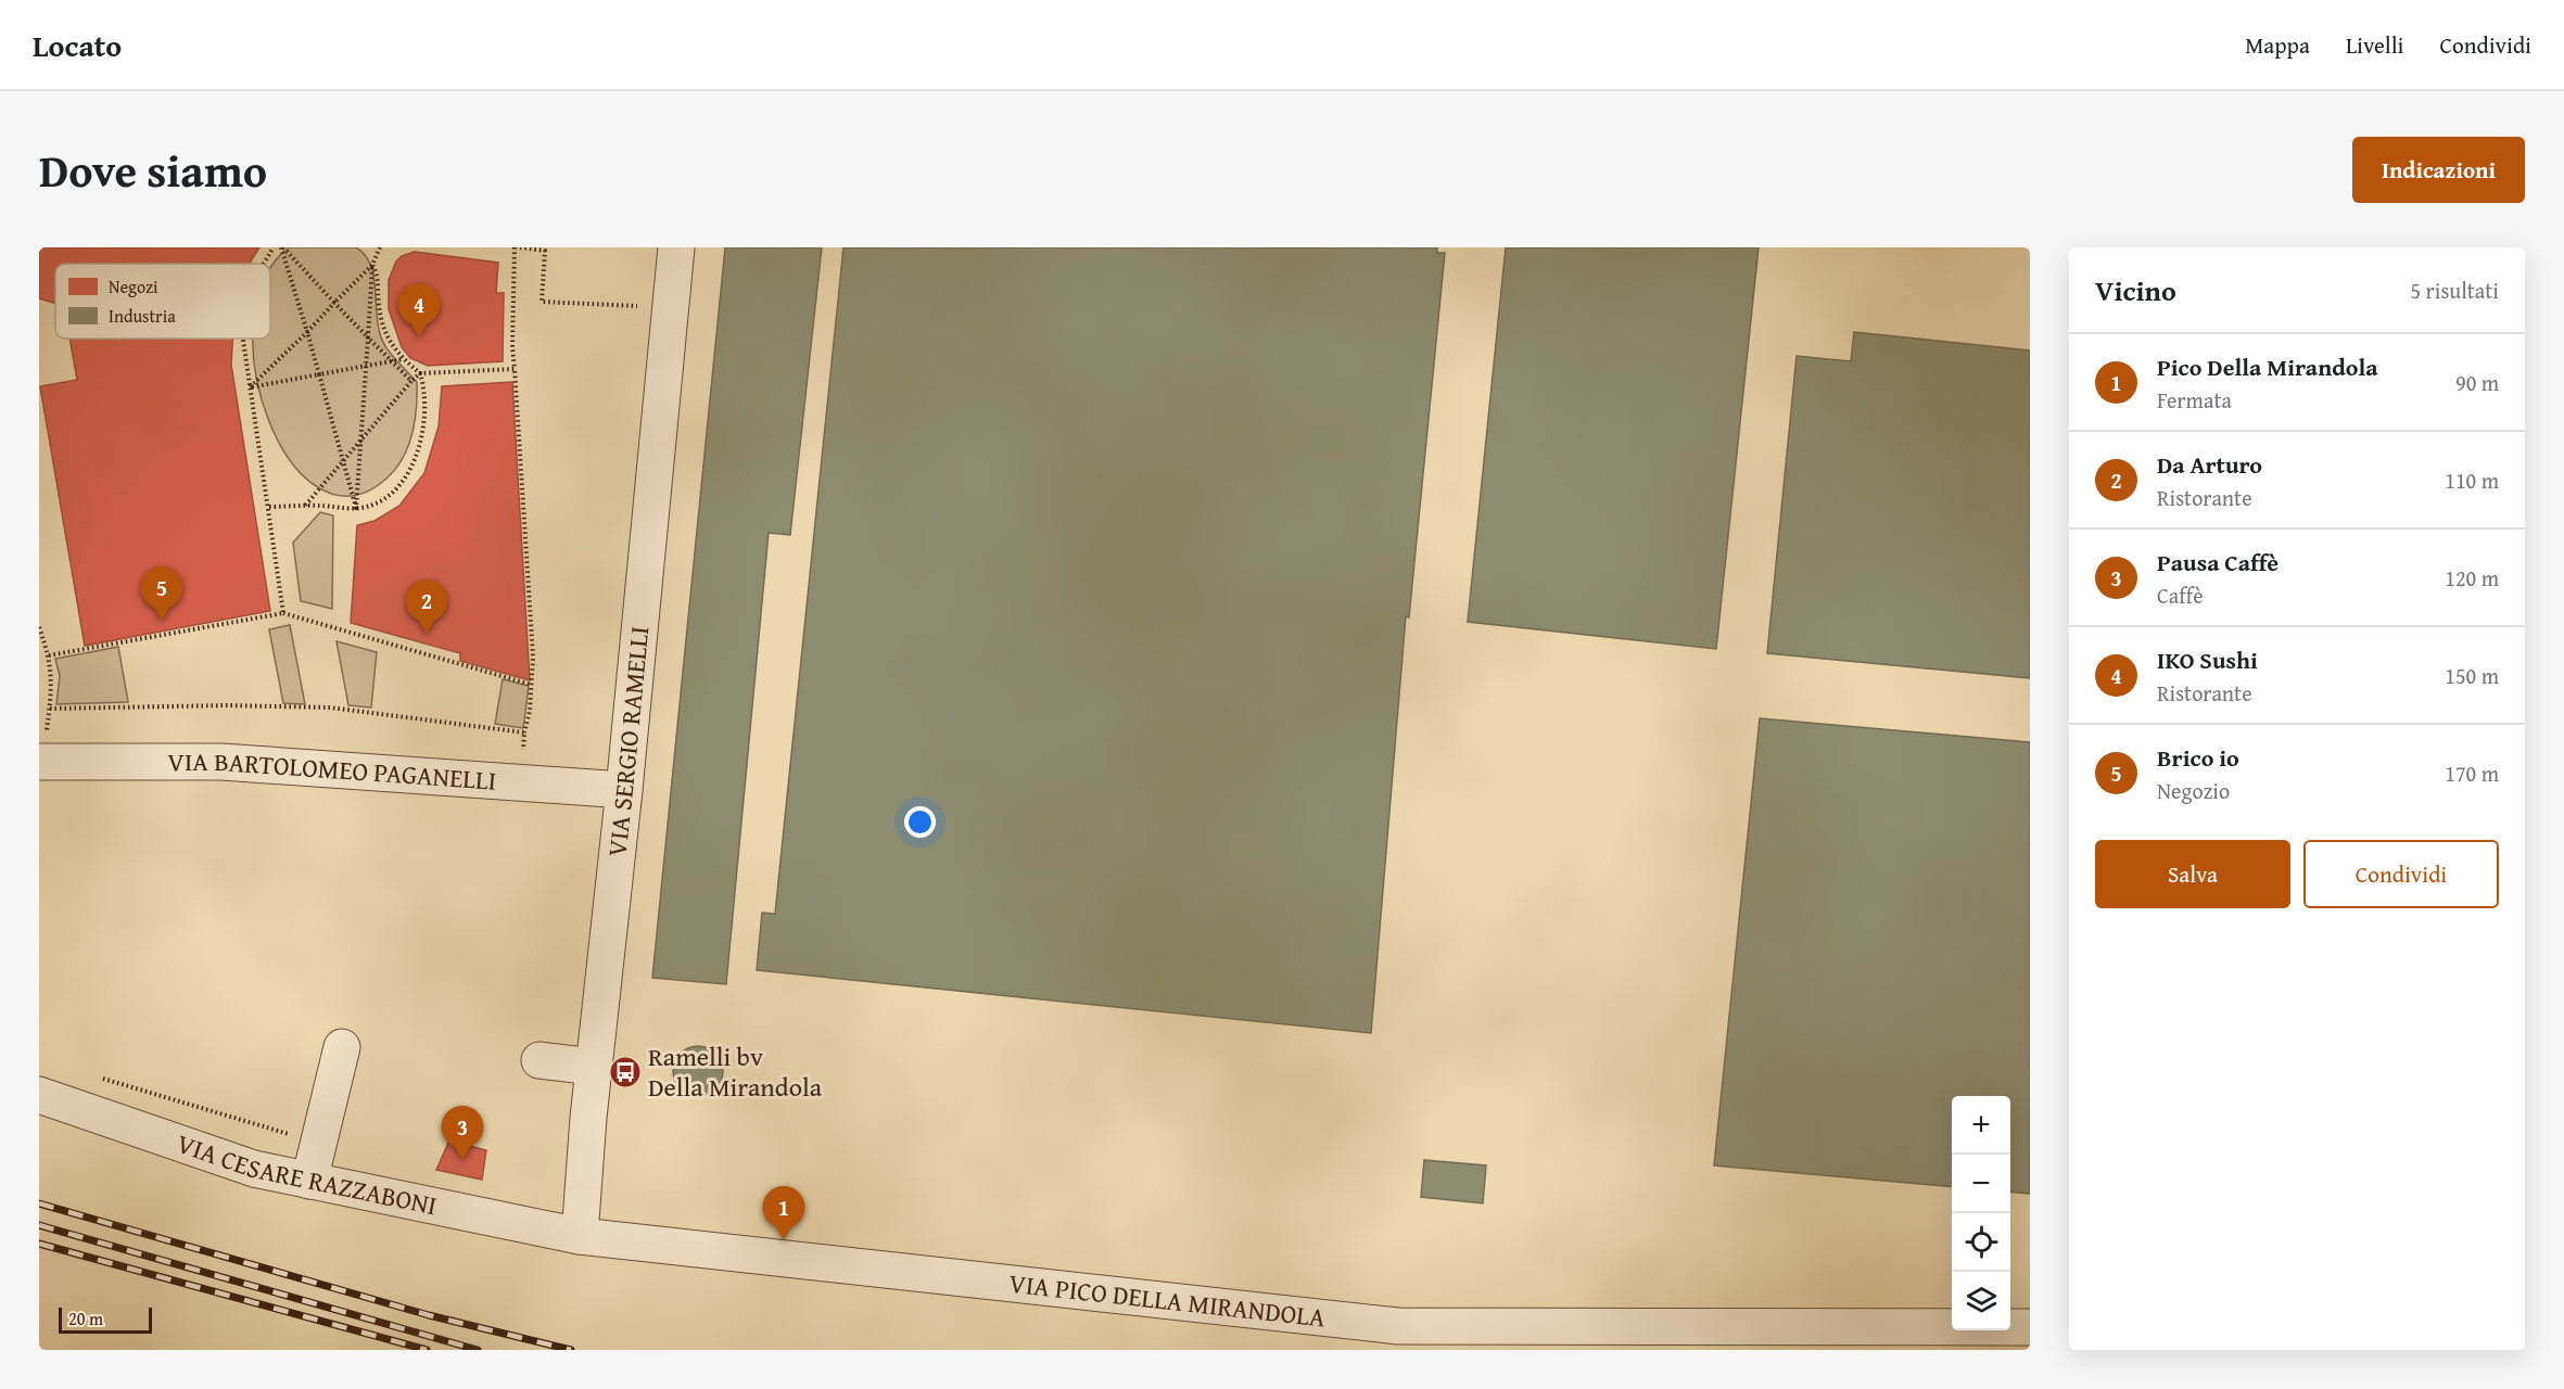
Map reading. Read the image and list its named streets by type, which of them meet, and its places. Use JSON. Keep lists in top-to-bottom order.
{
  "streets": {
    "street": [
      "VIA SERGIO RAMELLI",
      "VIA BARTOLOMEO PAGANELLI",
      "VIA CESARE RAZZABONI",
      "VIA PICO DELLA MIRANDOLA"
    ]
  },
  "crossings": [
    ["VIA SERGIO RAMELLI", "VIA BARTOLOMEO PAGANELLI"],
    ["VIA SERGIO RAMELLI", "VIA CESARE RAZZABONI"],
    ["VIA SERGIO RAMELLI", "VIA PICO DELLA MIRANDOLA"],
    ["VIA CESARE RAZZABONI", "VIA PICO DELLA MIRANDOLA"]
  ],
  "places": {
    "bus stop": ["Ramelli bv Della Mirandola"]
  },
  "legend": ["Negozi", "Industria"],
  "scale_bar": "20 m",
  "page": {
    "header": "Locato",
    "nav": ["Mappa", "Livelli", "Condividi"],
    "title": "Dove siamo",
    "buttons": [
      "Indicazioni",
      ["Salva", "Condividi"]
    ],
    "heading": ["Vicino", "5 risultati"],
    "pins": [
      "4",
      "5",
      "2",
      "3",
      "1"
    ],
    "list": [
      {
        "mark": "1",
        "name": "Pico Della Mirandola",
        "note": "Fermata",
        "value": "90 m"
      },
      {
        "mark": "2",
        "name": "Da Arturo",
        "note": "Ristorante",
        "value": "110 m"
      },
      {
        "mark": "3",
        "name": "Pausa Caffè",
        "note": "Caffè",
        "value": "120 m"
      },
      {
        "mark": "4",
        "name": "IKO Sushi",
        "note": "Ristorante",
        "value": "150 m"
      },
      {
        "mark": "5",
        "name": "Brico io",
        "note": "Negozio",
        "value": "170 m"
      }
    ],
    "map_buttons": ["+", "−"],
    "scale": "20 m"
  }
}
